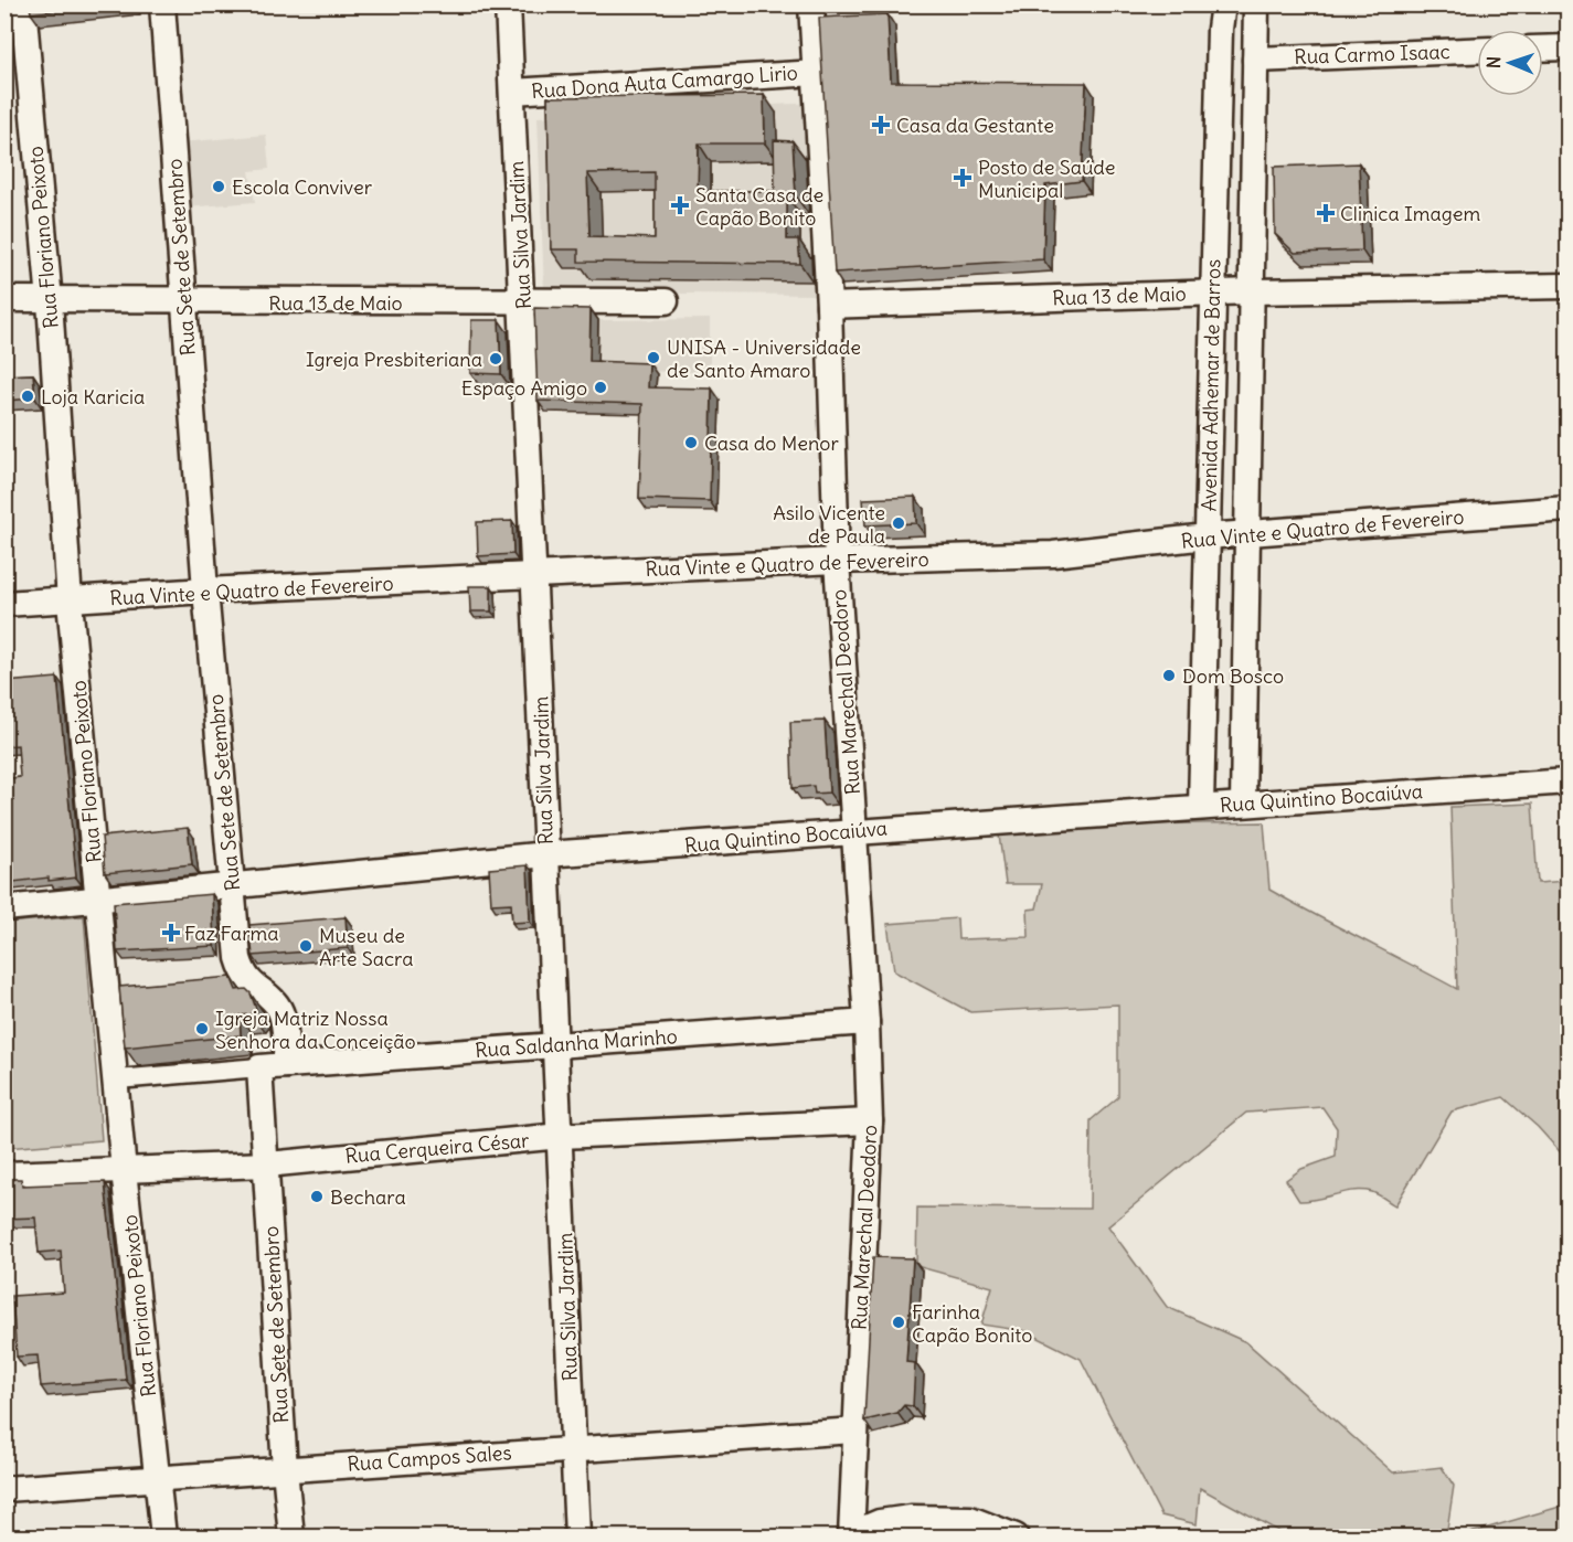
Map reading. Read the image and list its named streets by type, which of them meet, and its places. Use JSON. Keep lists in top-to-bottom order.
{
  "streets": {
    "street": [
      "Rua Carmo Isaac",
      "Rua Dona Auta Camargo Lirio",
      "Rua Silva Jardim",
      "Rua Floriano Peixoto",
      "Rua Sete de Setembro",
      "Rua 13 de Maio",
      "Avenida Adhemar de Barros",
      "Rua Vinte e Quatro de Fevereiro",
      "Rua Marechal Deodoro",
      "Rua Quintino Bocaiúva",
      "Rua Saldanha Marinho",
      "Rua Cerqueira César",
      "Rua Campos Sales"
    ]
  },
  "crossings": [
    ["Rua Carmo Isaac", "Avenida Adhemar de Barros"],
    ["Rua Dona Auta Camargo Lirio", "Rua Silva Jardim"],
    ["Rua Dona Auta Camargo Lirio", "Rua Marechal Deodoro"],
    ["Rua Silva Jardim", "Rua 13 de Maio"],
    ["Rua Silva Jardim", "Rua Vinte e Quatro de Fevereiro"],
    ["Rua Silva Jardim", "Rua Quintino Bocaiúva"],
    ["Rua Silva Jardim", "Rua Saldanha Marinho"],
    ["Rua Silva Jardim", "Rua Cerqueira César"],
    ["Rua Silva Jardim", "Rua Campos Sales"],
    ["Rua Floriano Peixoto", "Rua 13 de Maio"],
    ["Rua Floriano Peixoto", "Rua Vinte e Quatro de Fevereiro"],
    ["Rua Floriano Peixoto", "Rua Quintino Bocaiúva"],
    ["Rua Floriano Peixoto", "Rua Cerqueira César"],
    ["Rua Floriano Peixoto", "Rua Campos Sales"],
    ["Rua Sete de Setembro", "Rua 13 de Maio"],
    ["Rua Sete de Setembro", "Rua Vinte e Quatro de Fevereiro"],
    ["Rua Sete de Setembro", "Rua Quintino Bocaiúva"],
    ["Rua Sete de Setembro", "Rua Saldanha Marinho"],
    ["Rua Sete de Setembro", "Rua Cerqueira César"],
    ["Rua Sete de Setembro", "Rua Campos Sales"],
    ["Rua 13 de Maio", "Avenida Adhemar de Barros"],
    ["Rua 13 de Maio", "Rua Marechal Deodoro"],
    ["Avenida Adhemar de Barros", "Rua Vinte e Quatro de Fevereiro"],
    ["Avenida Adhemar de Barros", "Rua Quintino Bocaiúva"],
    ["Rua Vinte e Quatro de Fevereiro", "Rua Marechal Deodoro"],
    ["Rua Marechal Deodoro", "Rua Quintino Bocaiúva"],
    ["Rua Marechal Deodoro", "Rua Saldanha Marinho"],
    ["Rua Marechal Deodoro", "Rua Cerqueira César"],
    ["Rua Marechal Deodoro", "Rua Campos Sales"]
  ],
  "places": {
    "health": [
      "Casa da Gestante",
      "Posto de Saúde Municipal",
      "Santa Casa de Capão Bonito",
      "Clinica Imagem",
      "Faz Farma"
    ],
    "other": [
      "Escola Conviver",
      "UNISA - Universidade de Santo Amaro",
      "Igreja Presbiteriana",
      "Espaço Amigo",
      "Loja Karicia",
      "Casa do Menor",
      "Asilo Vicente de Paula",
      "Dom Bosco",
      "Museu de Arte Sacra",
      "Igreja Matriz Nossa Senhora da Conceição",
      "Bechara",
      "Farinha Capão Bonito"
    ]
  },
  "north": "left"
}
